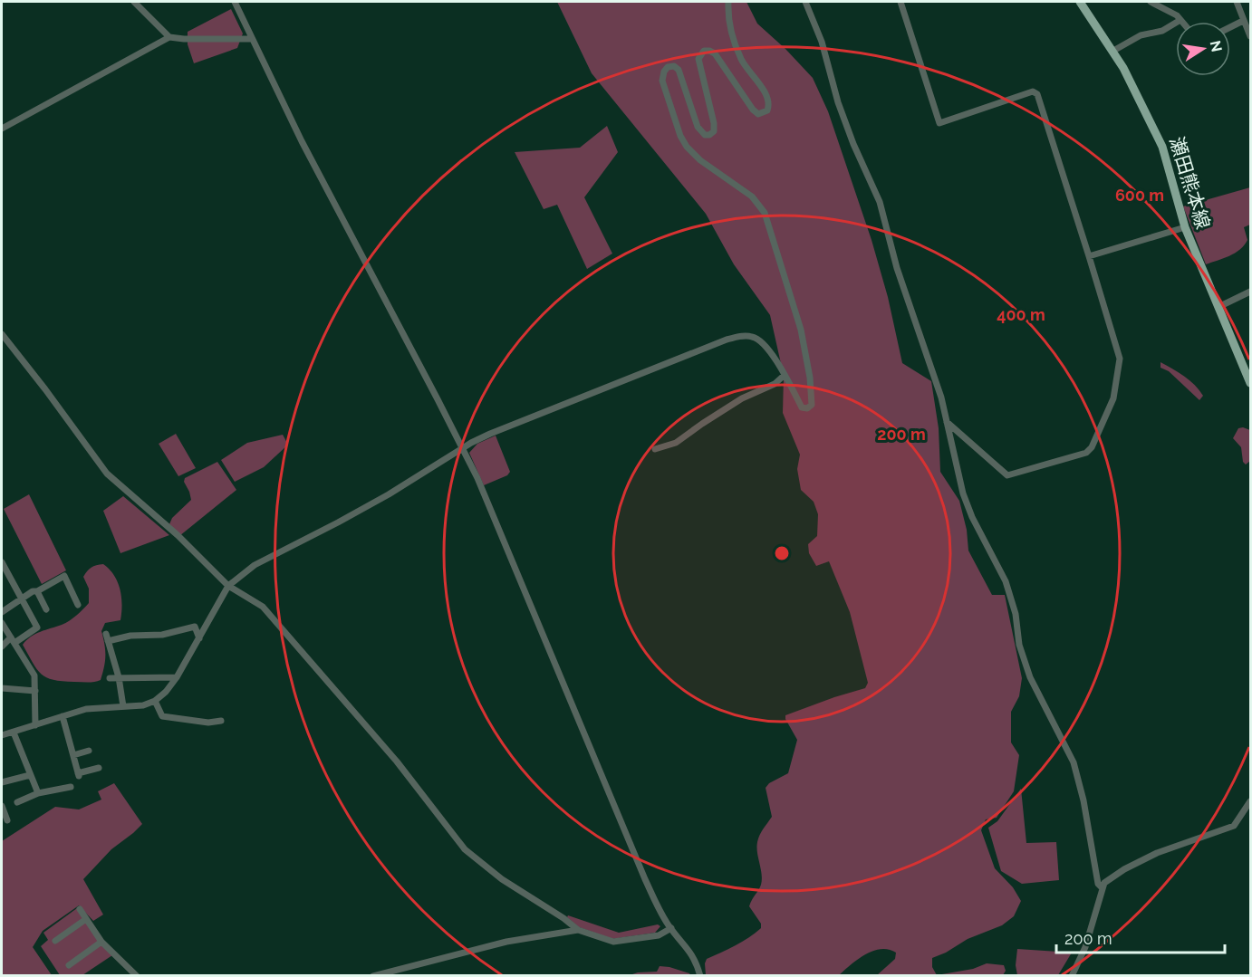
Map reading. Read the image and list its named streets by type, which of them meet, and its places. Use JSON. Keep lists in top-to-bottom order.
{
  "streets": {
    "main road": ["瀬田熊本線"]
  },
  "scale_bar": "200 m",
  "north": "right",
  "rings": ["600 m", "400 m", "200 m"]
}
